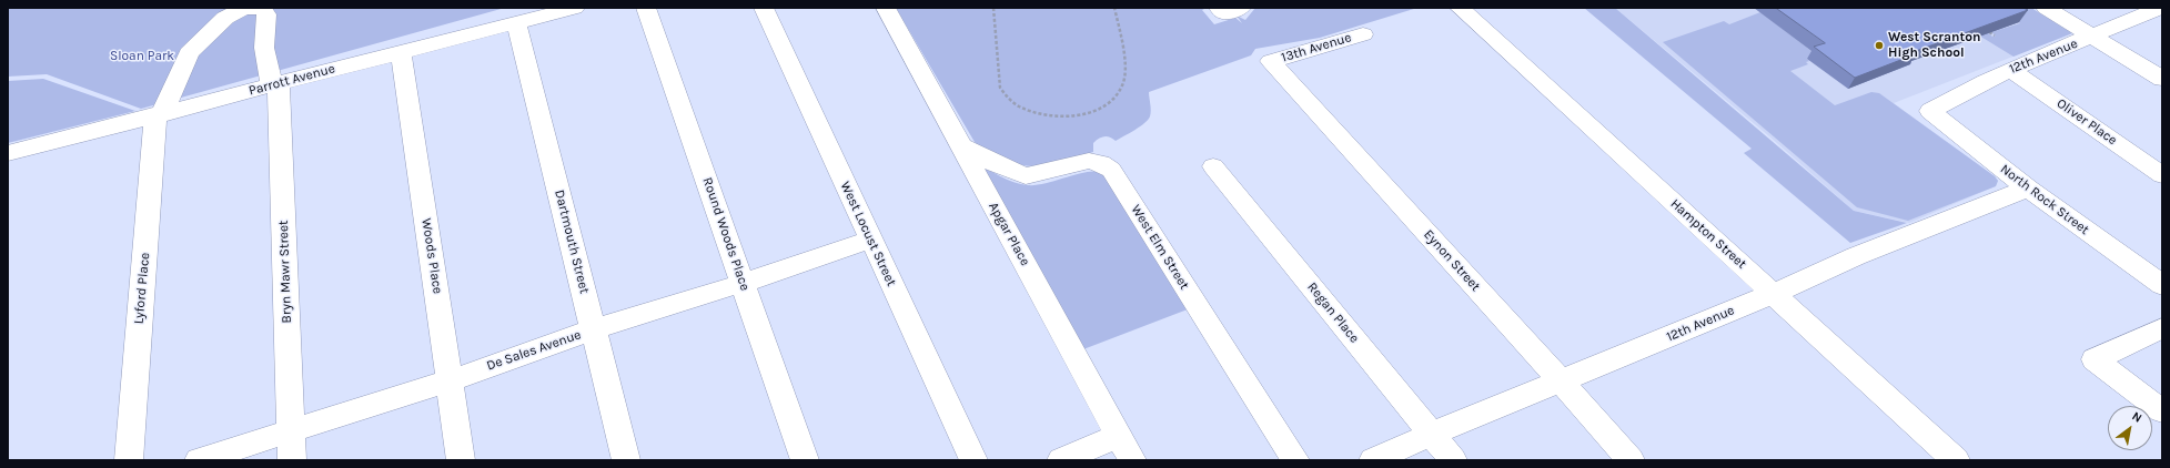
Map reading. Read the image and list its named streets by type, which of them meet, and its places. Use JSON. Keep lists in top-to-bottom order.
{
  "streets": {
    "street": [
      "13th Avenue",
      "12th Avenue",
      "Parrott Avenue",
      "Oliver Place",
      "North Rock Street",
      "Round Woods Place",
      "West Locust Street",
      "Apgar Place",
      "Hampton Street",
      "Dartmouth Street",
      "West Elm Street",
      "Woods Place",
      "Eynon Street",
      "Bryn Mawr Street",
      "Lyford Place",
      "Regan Place",
      "De Sales Avenue"
    ]
  },
  "crossings": [
    ["13th Avenue", "Eynon Street"],
    ["12th Avenue", "Oliver Place"],
    ["12th Avenue", "North Rock Street"],
    ["12th Avenue", "Hampton Street"],
    ["12th Avenue", "Eynon Street"],
    ["12th Avenue", "Regan Place"],
    ["Parrott Avenue", "Dartmouth Street"],
    ["Parrott Avenue", "Woods Place"],
    ["Parrott Avenue", "Bryn Mawr Street"],
    ["Parrott Avenue", "Lyford Place"],
    ["Round Woods Place", "De Sales Avenue"],
    ["West Locust Street", "De Sales Avenue"],
    ["Apgar Place", "West Elm Street"],
    ["Dartmouth Street", "De Sales Avenue"],
    ["Woods Place", "De Sales Avenue"],
    ["Bryn Mawr Street", "Lyford Place"],
    ["Bryn Mawr Street", "De Sales Avenue"]
  ],
  "parks": ["Sloan Park"],
  "places": ["West Scranton High School"],
  "north": "top right"
}
